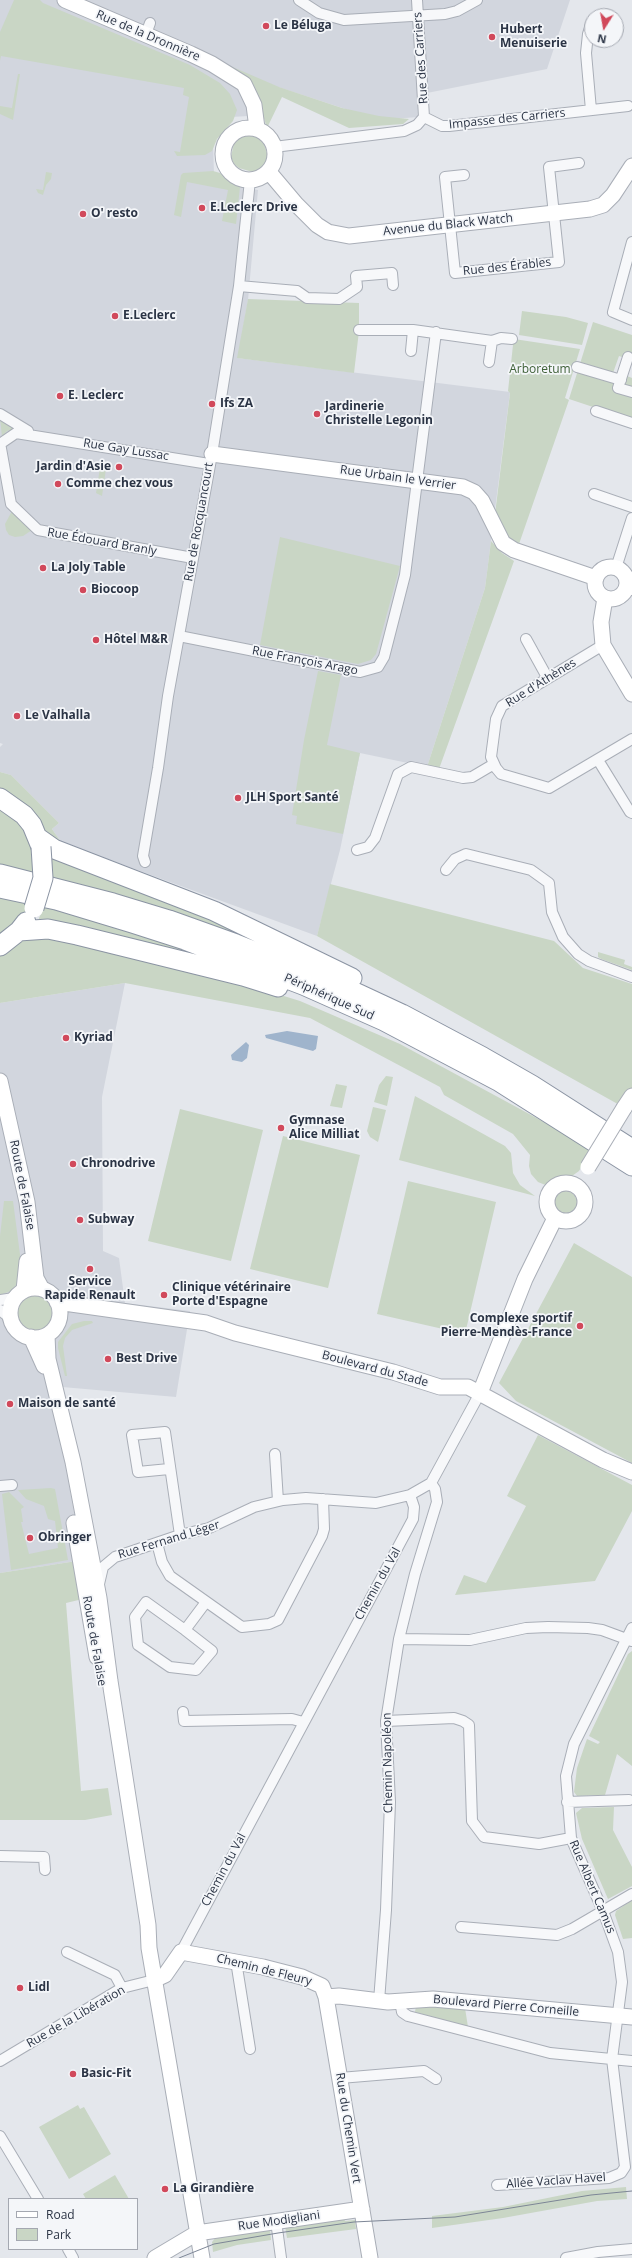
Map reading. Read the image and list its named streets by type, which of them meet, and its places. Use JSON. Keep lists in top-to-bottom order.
{
  "streets": {
    "highway": ["Périphérique Sud"],
    "street": [
      "Rue de la Dronnière",
      "Rue des Carriers",
      "Impasse des Carriers",
      "Avenue du Black Watch",
      "Rue des Érables",
      "Rue Gay Lussac",
      "Rue Urbain le Verrier",
      "Rue de Rocquancourt",
      "Rue Édouard Branly",
      "Rue François Arago",
      "Rue d'Athènes",
      "Route de Falaise",
      "Boulevard du Stade",
      "Rue Fernand Léger",
      "Chemin du Val",
      "Chemin Napoléon",
      "Rue Albert Camus",
      "Chemin de Fleury",
      "Boulevard Pierre Corneille",
      "Rue de la Libération",
      "Rue du Chemin Vert",
      "Allée Vaclav Havel",
      "Rue Modigliani"
    ]
  },
  "crossings": [
    ["Rue de la Dronnière", "Avenue du Black Watch"],
    ["Rue de la Dronnière", "Rue de Rocquancourt"],
    ["Rue des Carriers", "Impasse des Carriers"],
    ["Avenue du Black Watch", "Rue des Érables"],
    ["Avenue du Black Watch", "Rue de Rocquancourt"],
    ["Rue Gay Lussac", "Rue Urbain le Verrier"],
    ["Rue Gay Lussac", "Rue de Rocquancourt"],
    ["Rue Gay Lussac", "Rue Édouard Branly"],
    ["Rue Urbain le Verrier", "Rue de Rocquancourt"],
    ["Rue Urbain le Verrier", "Rue François Arago"],
    ["Rue de Rocquancourt", "Rue Édouard Branly"],
    ["Rue de Rocquancourt", "Rue François Arago"],
    ["Route de Falaise", "Boulevard du Stade"],
    ["Route de Falaise", "Rue Fernand Léger"],
    ["Route de Falaise", "Rue de la Libération"],
    ["Route de Falaise", "Rue Modigliani"],
    ["Rue Fernand Léger", "Chemin du Val"],
    ["Chemin du Val", "Chemin de Fleury"],
    ["Chemin Napoléon", "Boulevard Pierre Corneille"],
    ["Rue Albert Camus", "Boulevard Pierre Corneille"],
    ["Rue Albert Camus", "Allée Vaclav Havel"],
    ["Chemin de Fleury", "Rue du Chemin Vert"],
    ["Boulevard Pierre Corneille", "Allée Vaclav Havel"],
    ["Rue du Chemin Vert", "Rue Modigliani"]
  ],
  "parks": ["Arboretum"],
  "places": [
    "Le Béluga",
    "Hubert Menuiserie",
    "E.Leclerc Drive",
    "O' resto",
    "E.Leclerc",
    "E. Leclerc",
    "Ifs ZA",
    "Jardinerie Christelle Legonin",
    "Jardin d'Asie",
    "Comme chez vous",
    "La Joly Table",
    "Biocoop",
    "Hôtel M&R",
    "Le Valhalla",
    "JLH Sport Santé",
    "Kyriad",
    "Gymnase Alice Milliat",
    "Chronodrive",
    "Subway",
    "Service Rapide Renault",
    "Clinique vétérinaire Porte d'Espagne",
    "Complexe sportif Pierre-Mendès-France",
    "Best Drive",
    "Maison de santé",
    "Obringer",
    "Lidl",
    "Basic-Fit",
    "La Girandière"
  ],
  "legend": ["Road", "Park"],
  "north": "bottom"
}
